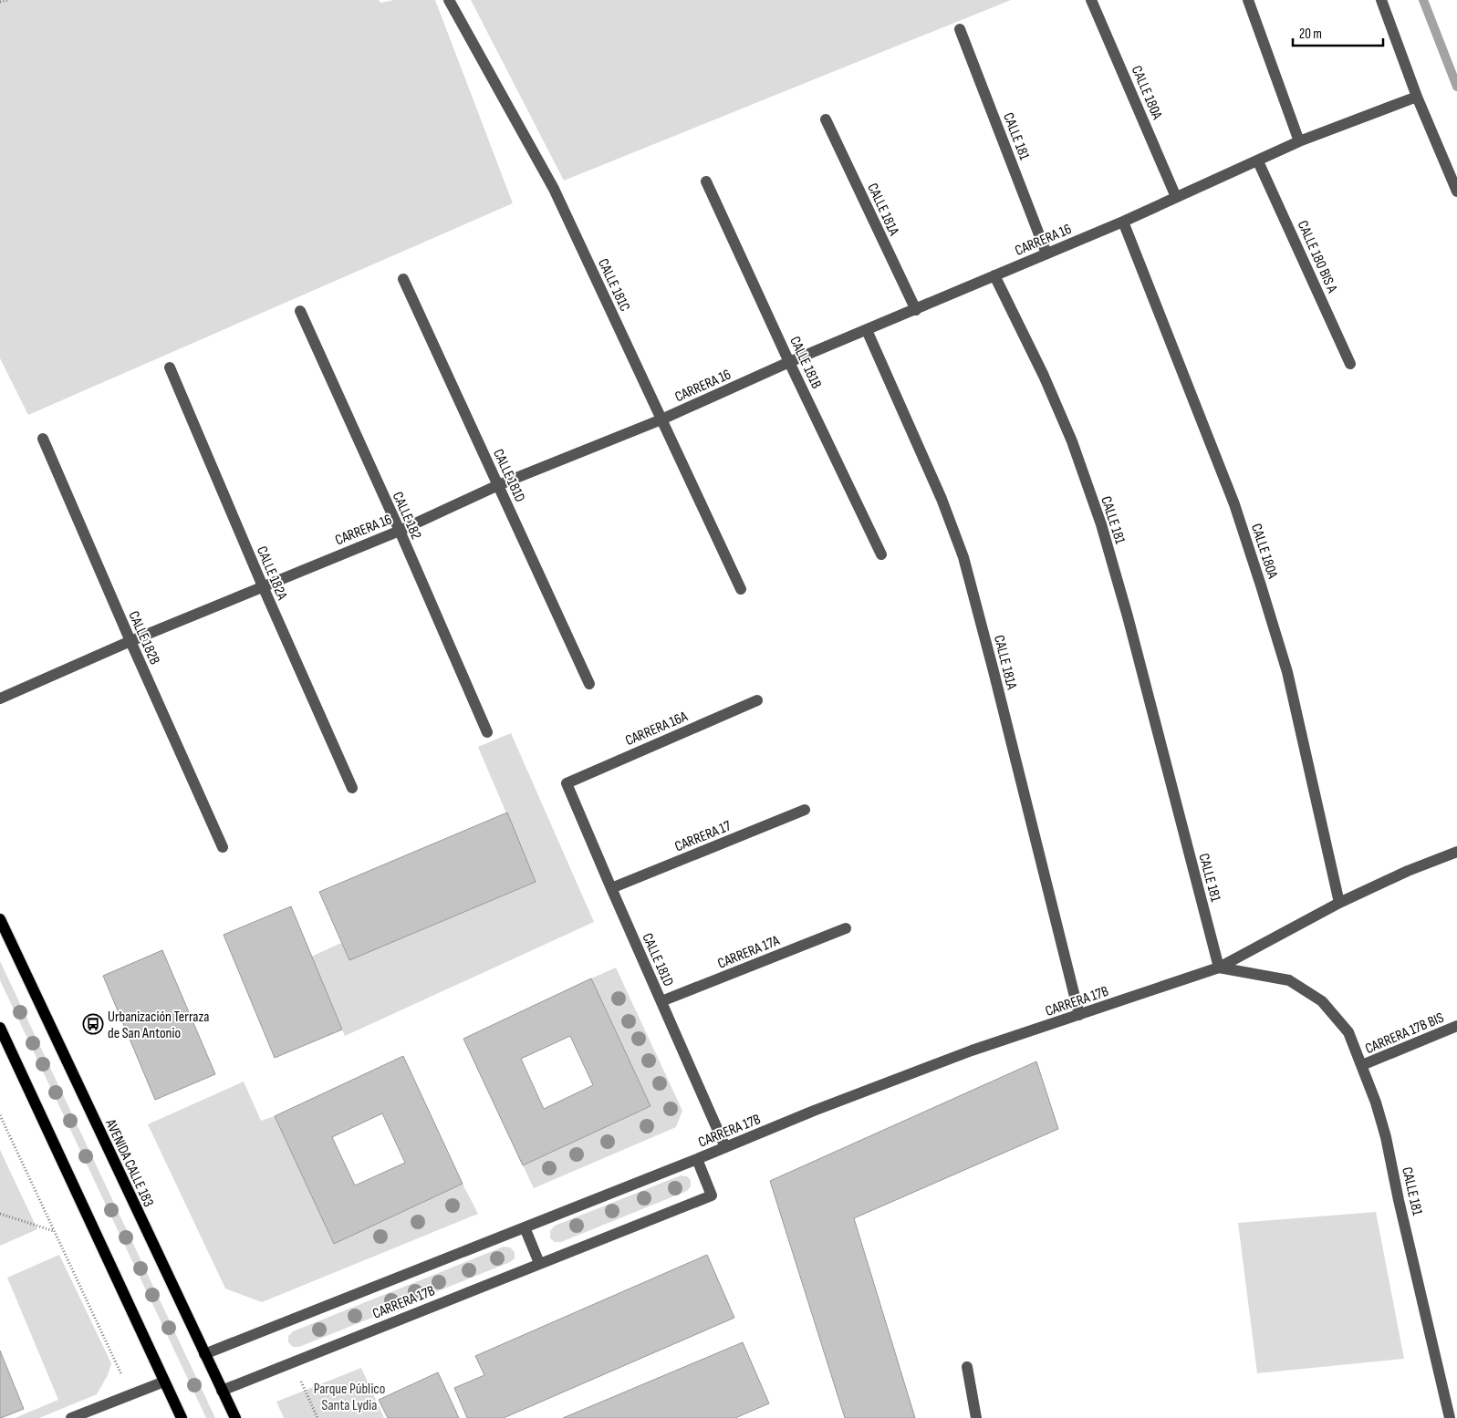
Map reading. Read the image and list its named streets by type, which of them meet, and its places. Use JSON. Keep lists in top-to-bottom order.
{
  "streets": {
    "main road": ["AVENIDA CALLE 183"],
    "street": [
      "CALLE 180A",
      "CALLE 181",
      "CALLE 181A",
      "CARRERA 16",
      "CALLE 180 BIS A",
      "CALLE 181C",
      "CALLE 181B",
      "CALLE 181D",
      "CALLE 182",
      "CALLE 182A",
      "CALLE 182B",
      "CARRERA 16A",
      "CARRERA 17",
      "CARRERA 17A",
      "CARRERA 17B",
      "CARRERA 17B BIS"
    ]
  },
  "crossings": [
    ["CALLE 180A", "CARRERA 16"],
    ["CALLE 180A", "CARRERA 17B"],
    ["CALLE 181", "CARRERA 16"],
    ["CALLE 181", "CARRERA 17B"],
    ["CALLE 181", "CARRERA 17B BIS"],
    ["CALLE 181A", "CARRERA 16"],
    ["CALLE 181A", "CARRERA 17B"],
    ["CARRERA 16", "CALLE 180 BIS A"],
    ["CARRERA 16", "CALLE 181C"],
    ["CARRERA 16", "CALLE 181B"],
    ["CARRERA 16", "CALLE 181D"],
    ["CARRERA 16", "CALLE 182"],
    ["CARRERA 16", "CALLE 182A"],
    ["CARRERA 16", "CALLE 182B"],
    ["CALLE 181D", "CARRERA 16A"],
    ["CALLE 181D", "CARRERA 17"],
    ["CALLE 181D", "CARRERA 17A"],
    ["CALLE 181D", "CARRERA 17B"],
    ["CARRERA 17B", "AVENIDA CALLE 183"]
  ],
  "parks": ["Parque Público Santa Lydia"],
  "places": {
    "bus stop": ["Urbanización Terraza de San Antonio"]
  },
  "scale_bar": "20 m"
}
